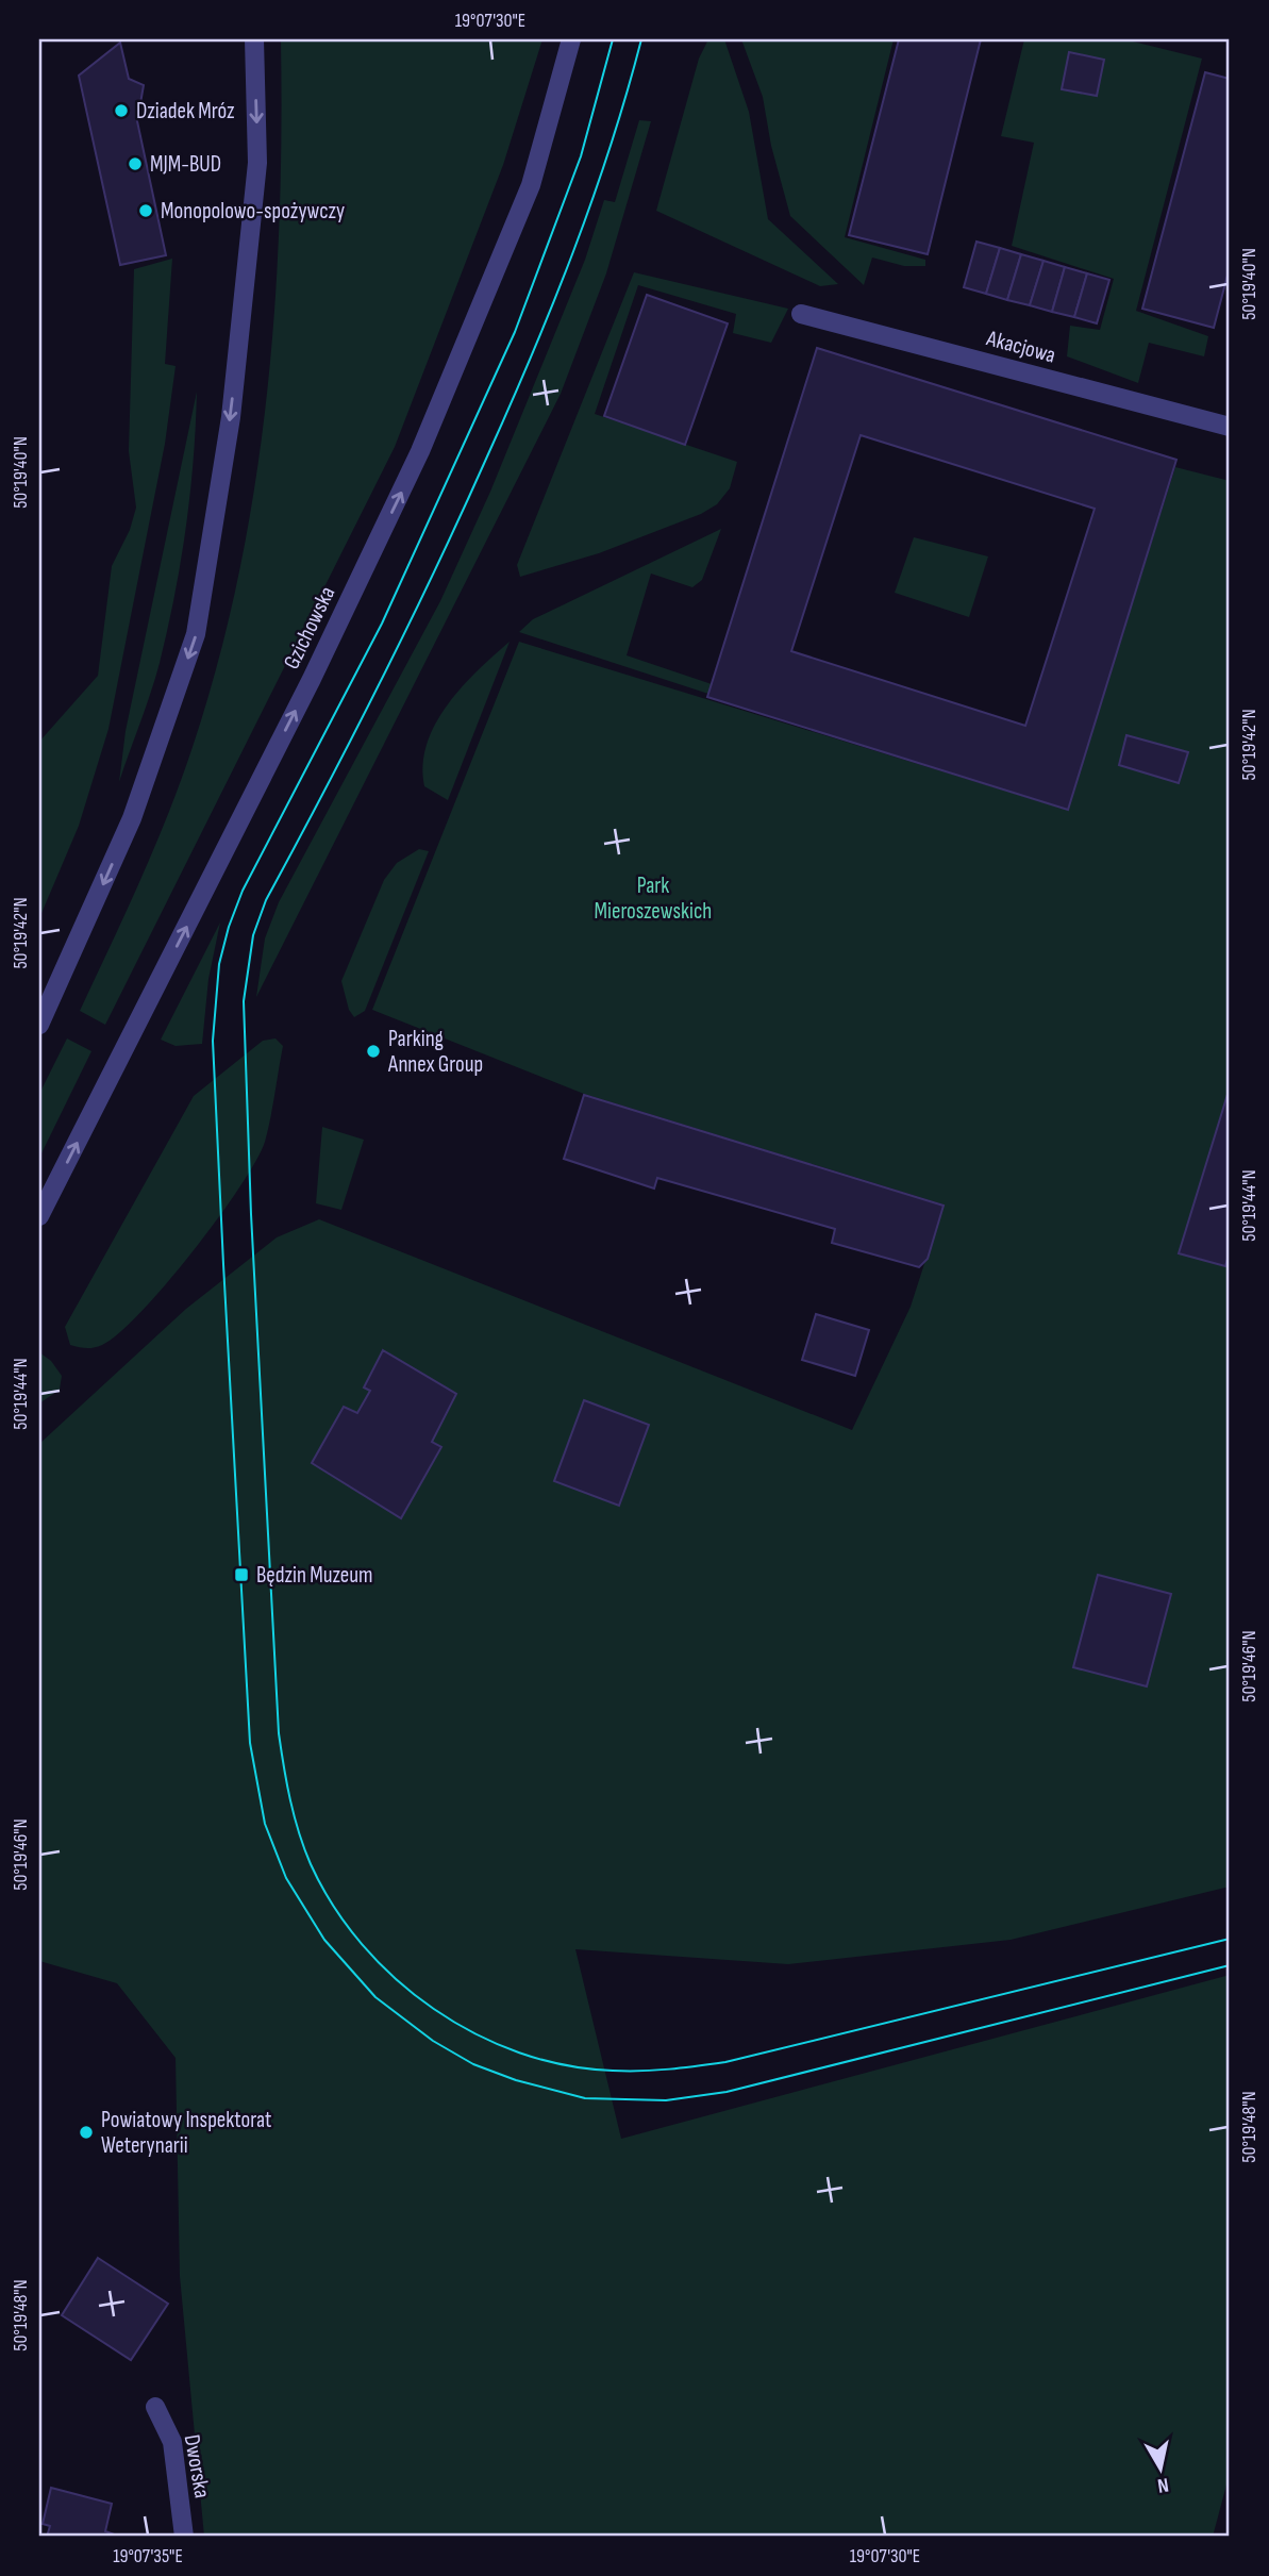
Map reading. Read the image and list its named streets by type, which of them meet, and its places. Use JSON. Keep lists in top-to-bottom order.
{
  "streets": {
    "street": ["Akacjowa", "Gzichowska", "Dworska"]
  },
  "parks": ["Park Mieroszewskich"],
  "places": {
    "other": [
      "Dziadek Mróz",
      "MJM-BUD",
      "Monopolowo-spożywczy",
      "Parking Annex Group",
      "Powiatowy Inspektorat Weterynarii"
    ],
    "transit": ["Będzin Muzeum"]
  },
  "north": "bottom",
  "coordinates": [
    "19°07'30\"E",
    "50°19'40\"N",
    "50°19'42\"N",
    "50°19'44\"N",
    "50°19'46\"N",
    "50°19'48\"N",
    "19°07'35\"E"
  ]
}
